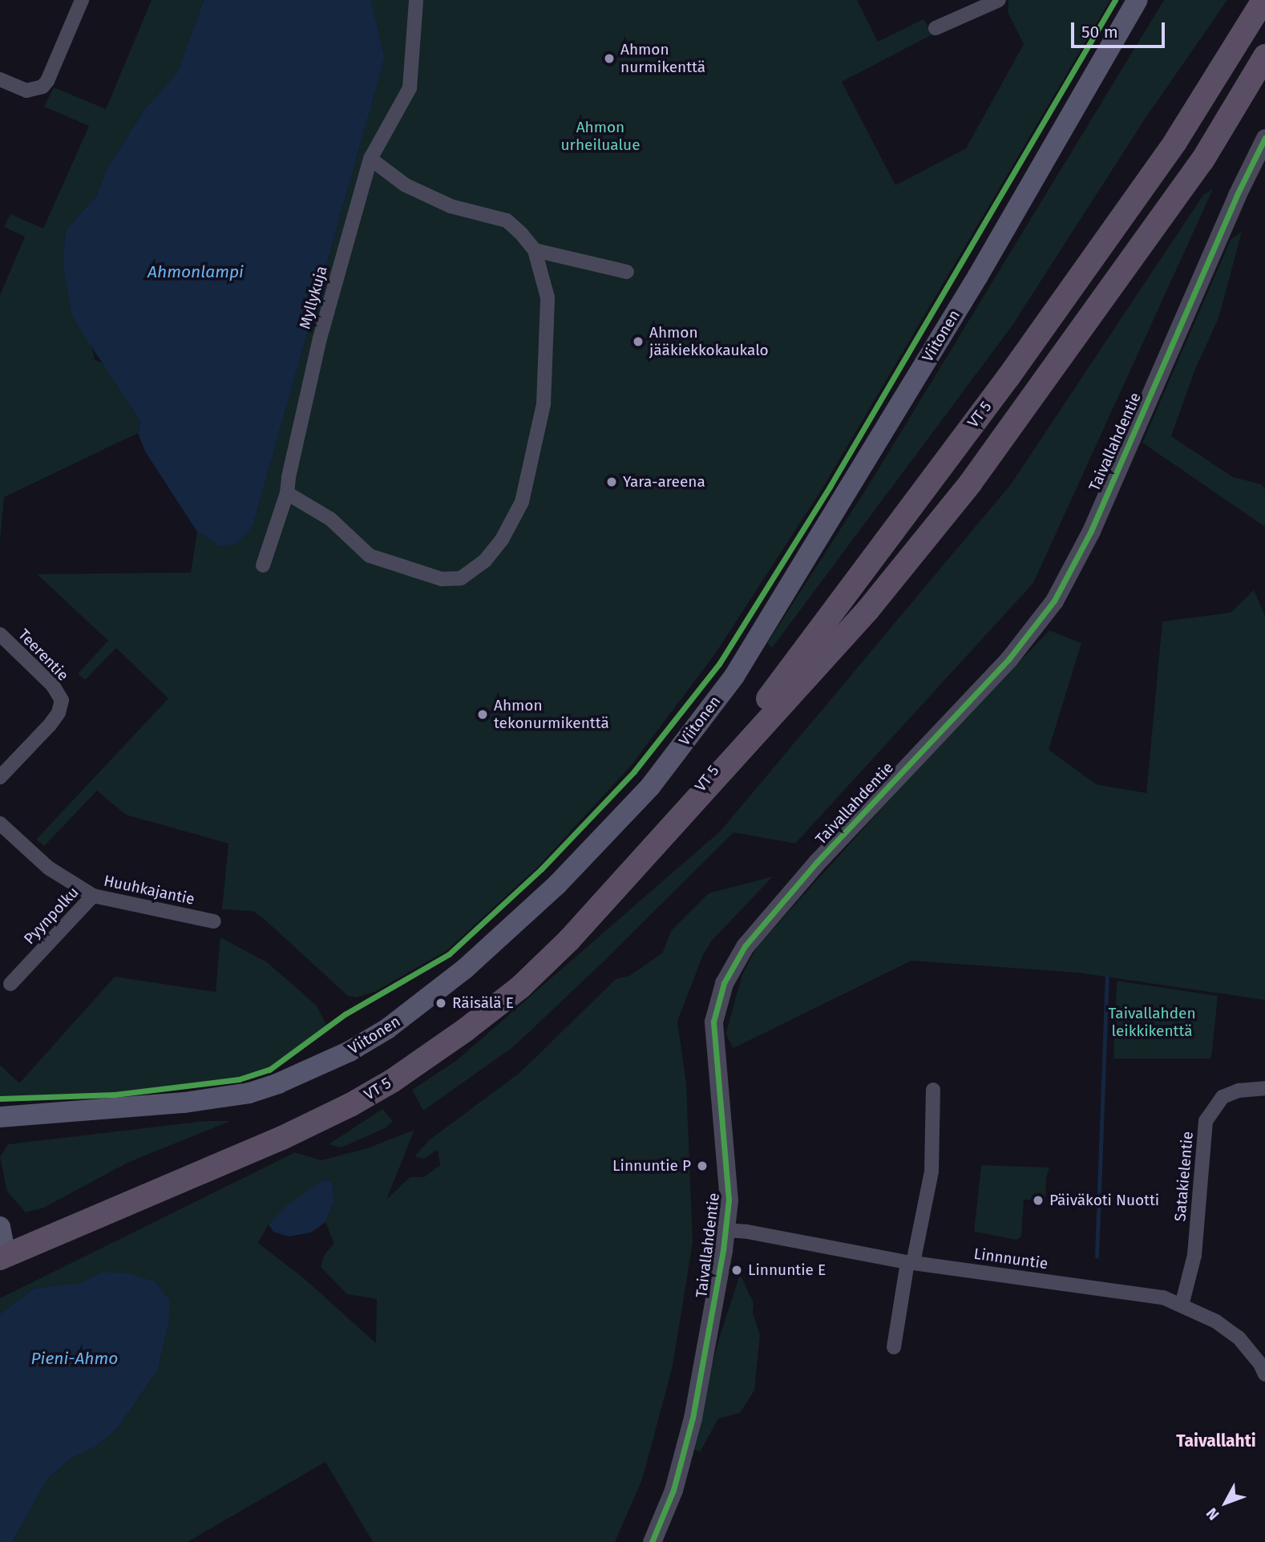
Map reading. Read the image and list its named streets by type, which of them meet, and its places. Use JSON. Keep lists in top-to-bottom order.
{
  "streets": {
    "highway": ["VT 5"],
    "main road": ["Viitonen"],
    "street": [
      "Myllykuja",
      "Taivallahdentie",
      "Teerentie",
      "Huuhkajantie",
      "Pyynpolku",
      "Satakielentie",
      "Linnnuntie"
    ]
  },
  "crossings": [
    ["Taivallahdentie", "Linnnuntie"],
    ["Huuhkajantie", "Pyynpolku"],
    ["Satakielentie", "Linnnuntie"]
  ],
  "districts": ["Taivallahti"],
  "water": ["Ahmonlampi", "Pieni-Ahmo"],
  "parks": ["Ahmon urheilualue", "Taivallahden leikkikenttä"],
  "places": [
    "Ahmon nurmikenttä",
    "Ahmon jääkiekkokaukalo",
    "Yara-areena",
    "Ahmon tekonurmikenttä",
    "Räisälä E",
    "Linnuntie P",
    "Päiväkoti Nuotti",
    "Linnuntie E"
  ],
  "scale_bar": "50 m",
  "north": "bottom left"
}
